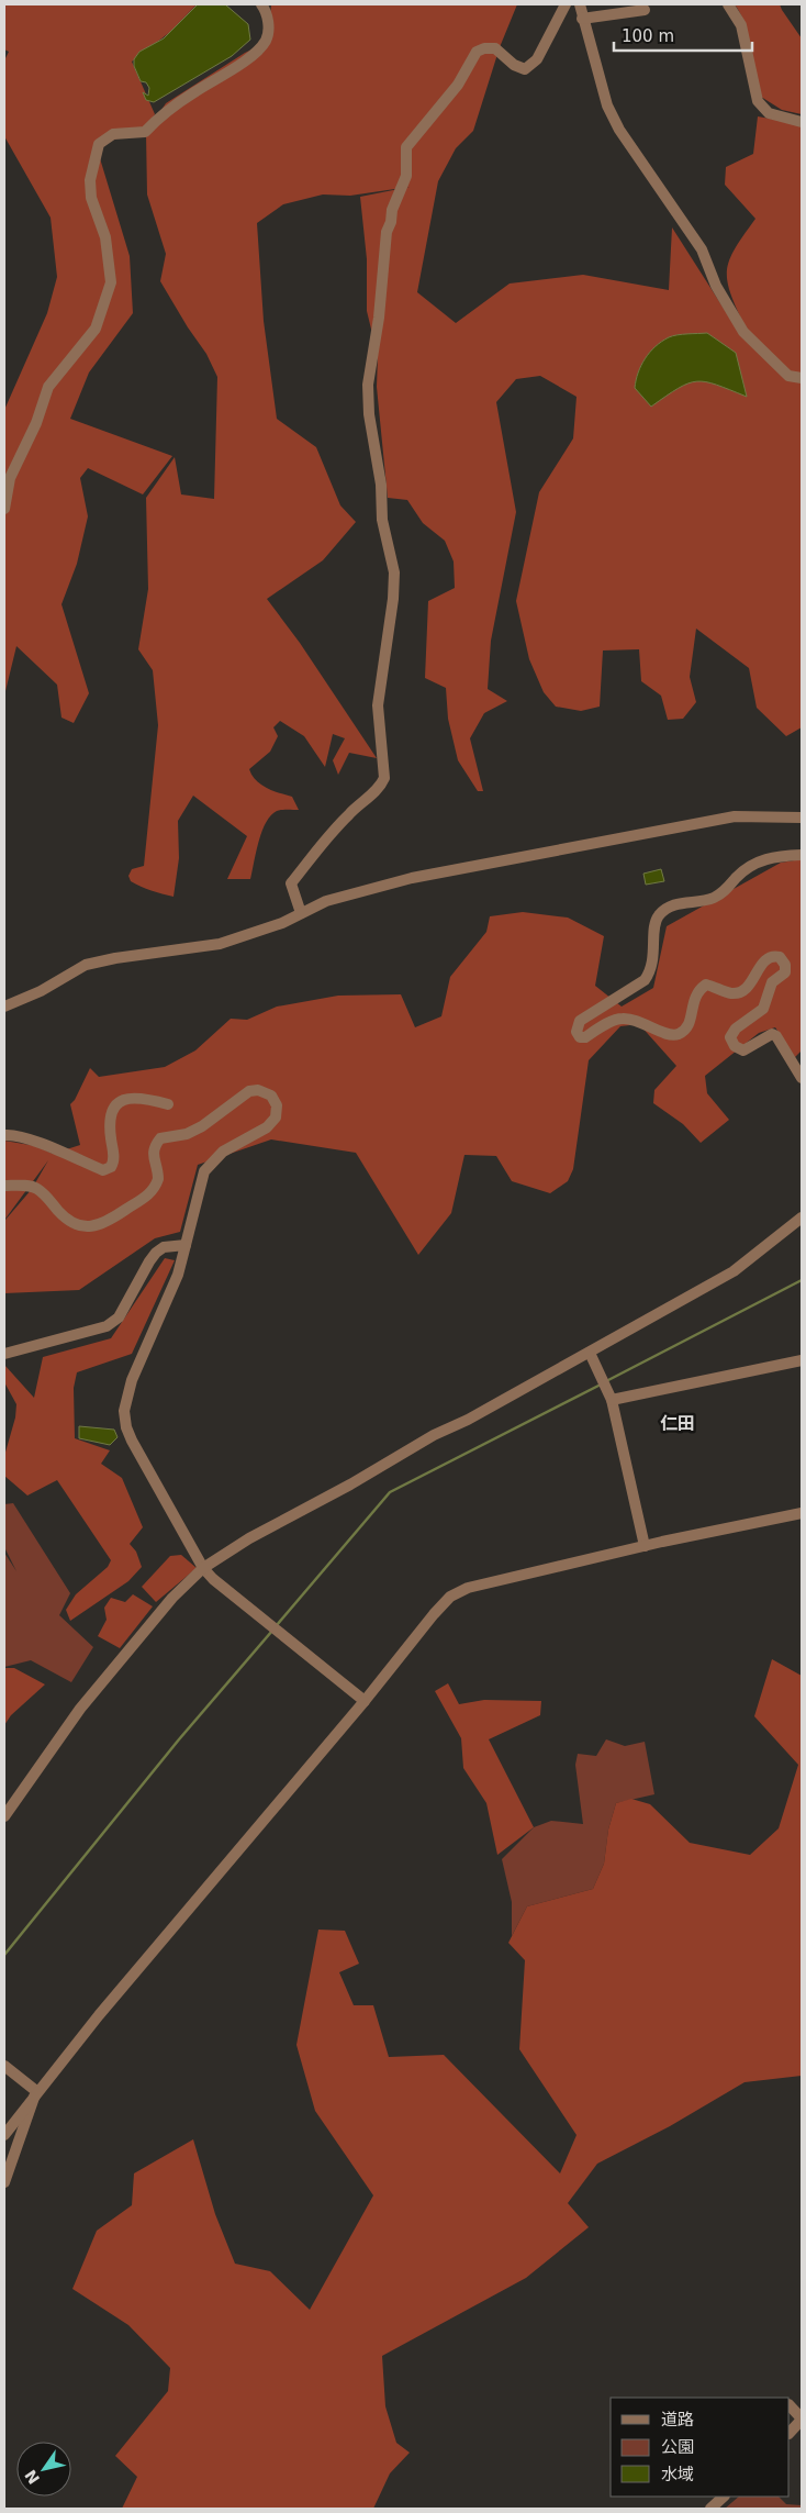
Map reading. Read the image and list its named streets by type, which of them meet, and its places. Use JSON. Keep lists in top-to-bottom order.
{
  "districts": ["仁田"],
  "legend": ["道路", "公園", "水域"],
  "scale_bar": "100 m",
  "north": "bottom left"
}
